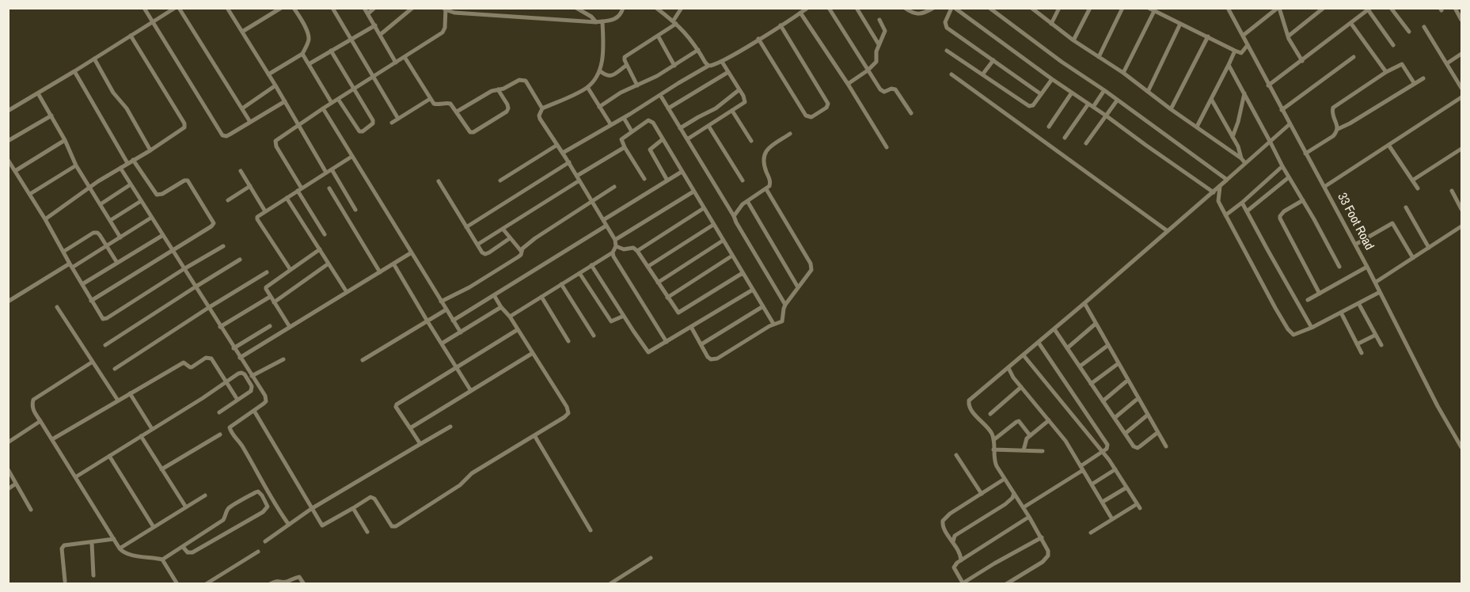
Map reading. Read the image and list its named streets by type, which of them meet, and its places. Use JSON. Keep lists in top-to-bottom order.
{
  "streets": {
    "street": ["33 Foot Road"]
  }
}
